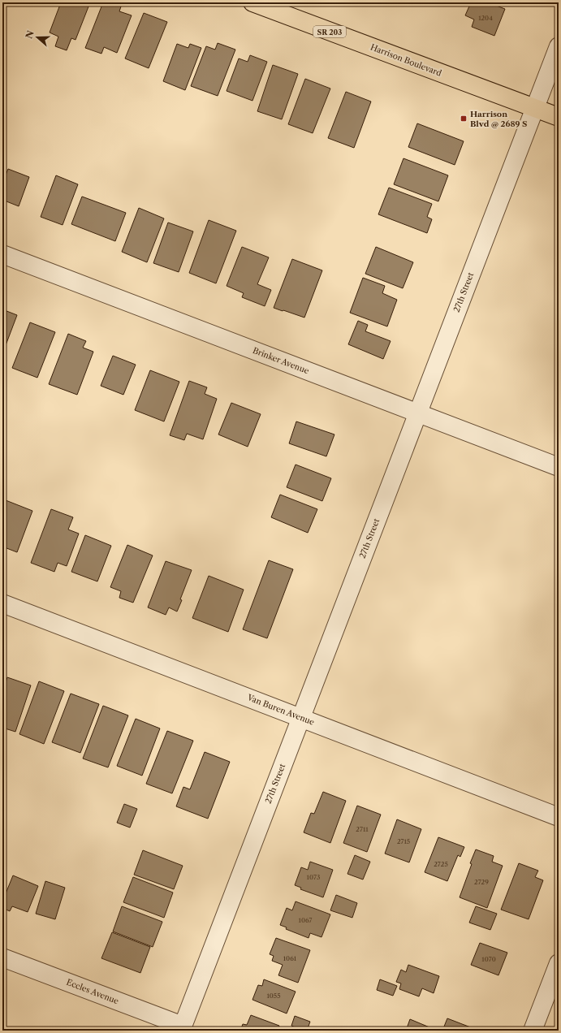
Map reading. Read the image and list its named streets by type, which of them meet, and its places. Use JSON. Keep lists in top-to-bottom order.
{
  "streets": {
    "main road": ["SR 203", "Harrison Boulevard"],
    "street": [
      "27th Street",
      "Brinker Avenue",
      "Van Buren Avenue",
      "Eccles Avenue"
    ]
  },
  "crossings": [
    ["Harrison Boulevard", "27th Street"],
    ["27th Street", "Brinker Avenue"],
    ["27th Street", "Van Buren Avenue"],
    ["27th Street", "Eccles Avenue"]
  ],
  "places": {
    "transit": ["Harrison Blvd @ 2689 S"]
  },
  "house_numbers": [
    "1204",
    "2711",
    "2715",
    "2725",
    "1073",
    "2729",
    "1067",
    "1061",
    "1070",
    "1055"
  ],
  "north": "left"
}
